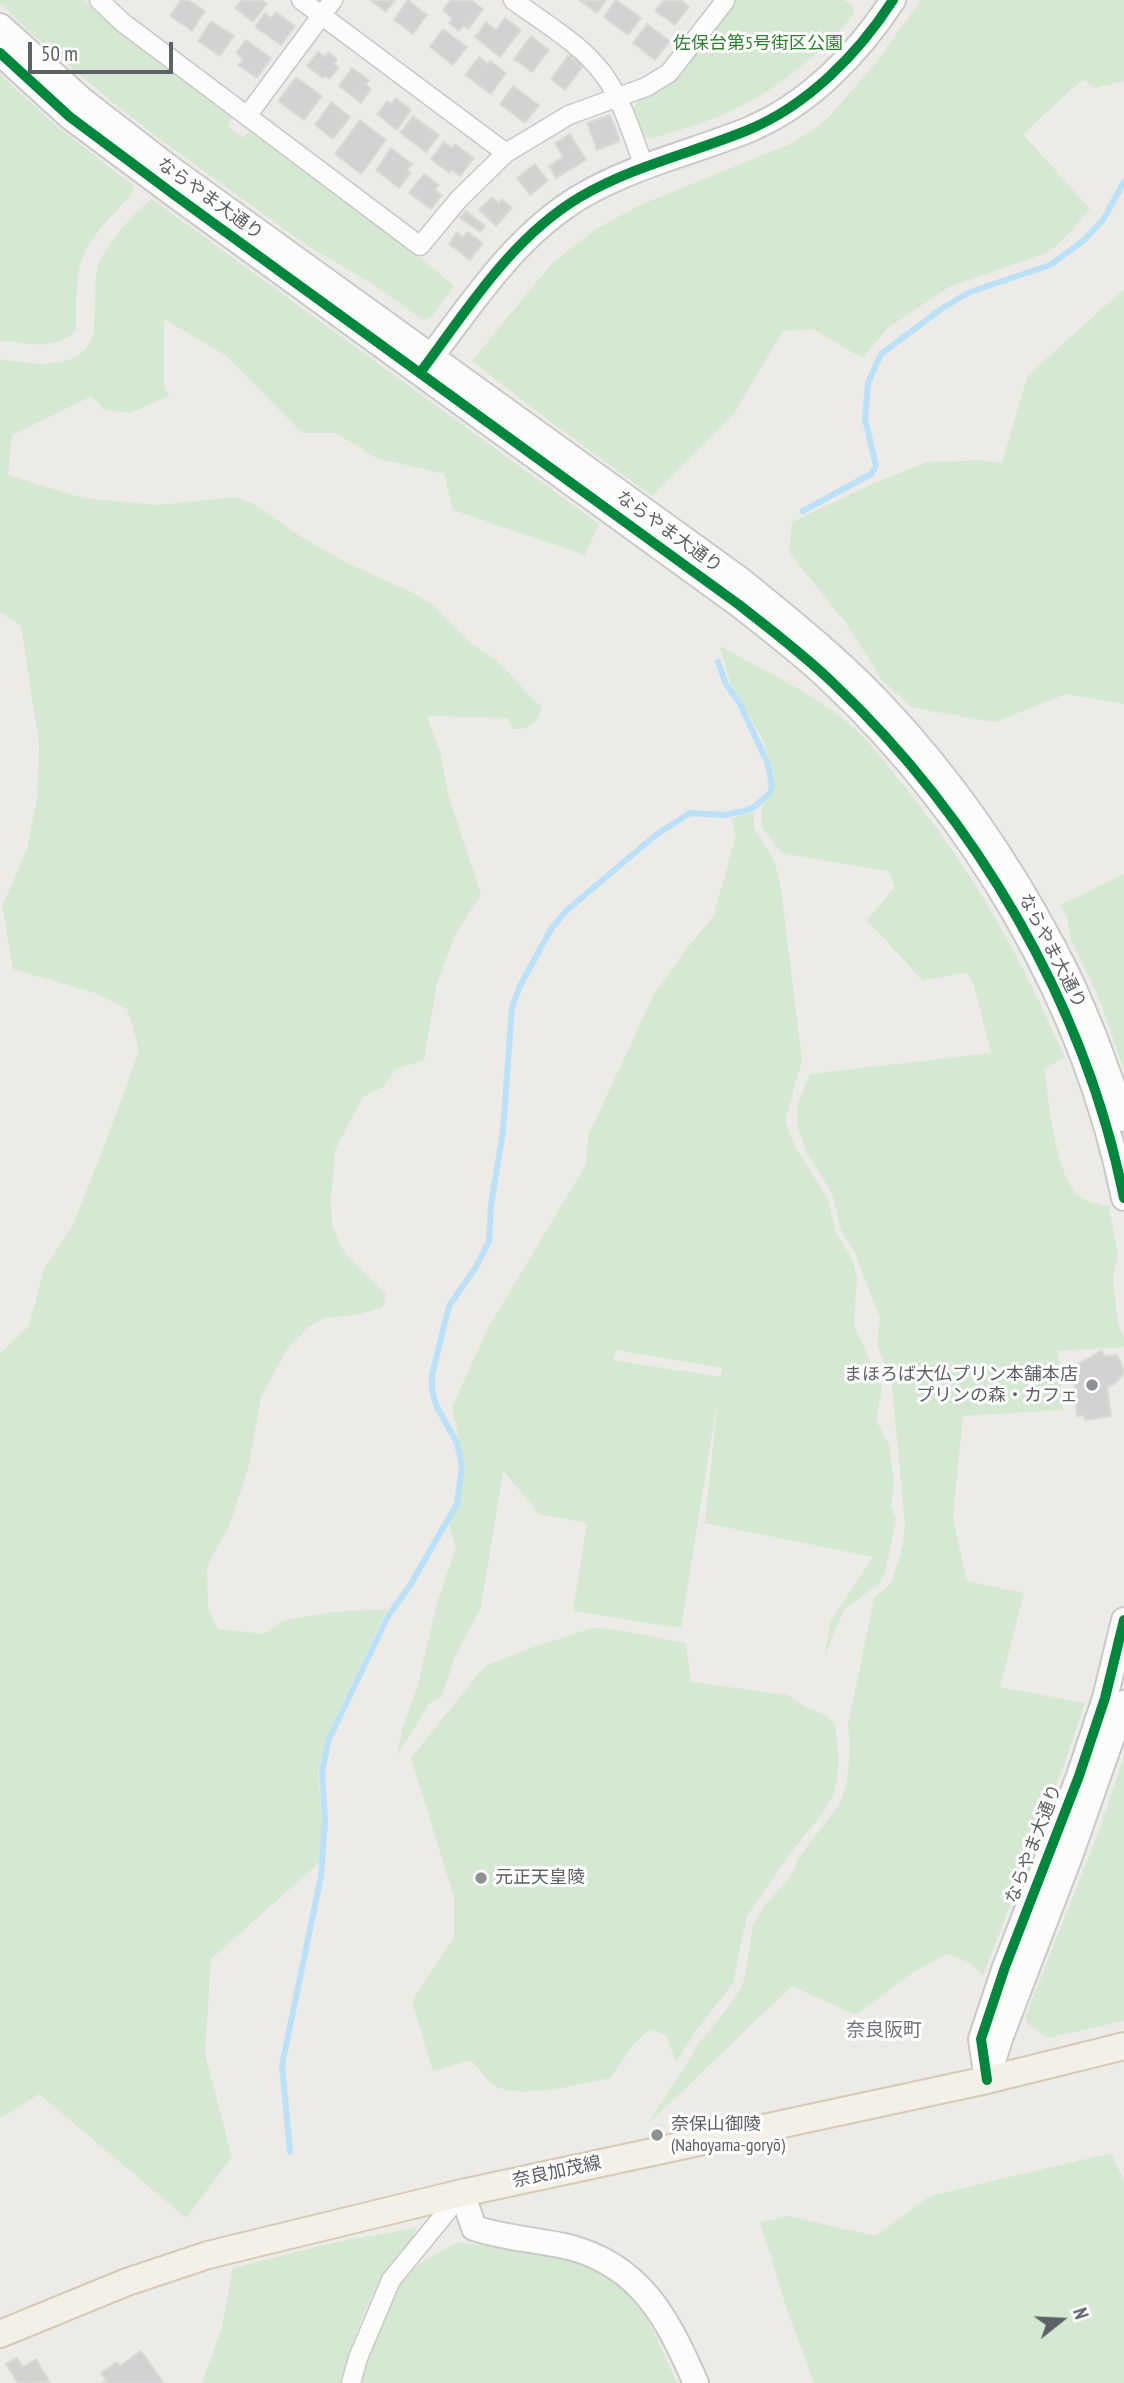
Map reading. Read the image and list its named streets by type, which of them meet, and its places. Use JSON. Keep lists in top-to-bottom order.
{
  "streets": {
    "main road": ["奈良加茂線"],
    "street": ["ならやま大通り"]
  },
  "crossings": [
    ["ならやま大通り", "奈良加茂線"]
  ],
  "districts": ["奈良阪町"],
  "parks": ["佐保台第5号街区公園"],
  "places": ["まほろば大仏プリン本舗本店 プリンの森・カフェ", "元正天皇陵", "奈保山御陵 (Nahoyama-goryō)"],
  "scale_bar": "50 m",
  "north": "right"
}
